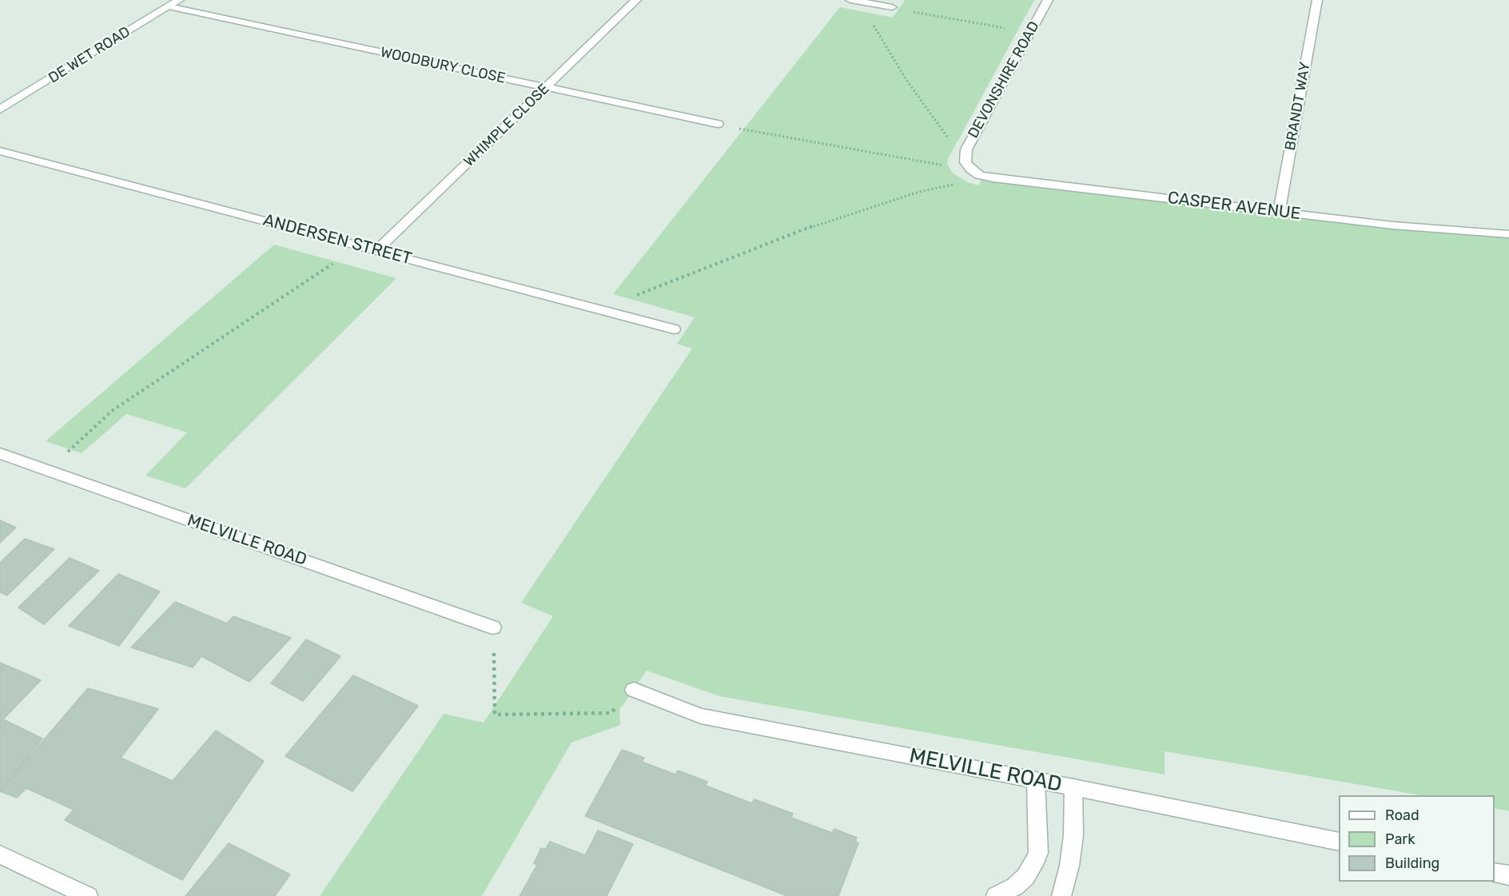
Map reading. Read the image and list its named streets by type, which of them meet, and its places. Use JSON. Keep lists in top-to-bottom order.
{
  "streets": {
    "street": [
      "DE WET ROAD",
      "WOODBURY CLOSE",
      "DEVONSHIRE ROAD",
      "BRANDT WAY",
      "WHIMPLE CLOSE",
      "CASPER AVENUE",
      "ANDERSEN STREET",
      "MELVILLE ROAD"
    ]
  },
  "crossings": [
    ["DE WET ROAD", "WOODBURY CLOSE"],
    ["WOODBURY CLOSE", "WHIMPLE CLOSE"],
    ["DEVONSHIRE ROAD", "CASPER AVENUE"],
    ["BRANDT WAY", "CASPER AVENUE"],
    ["WHIMPLE CLOSE", "ANDERSEN STREET"]
  ],
  "legend": ["Road", "Park", "Building"]
}
